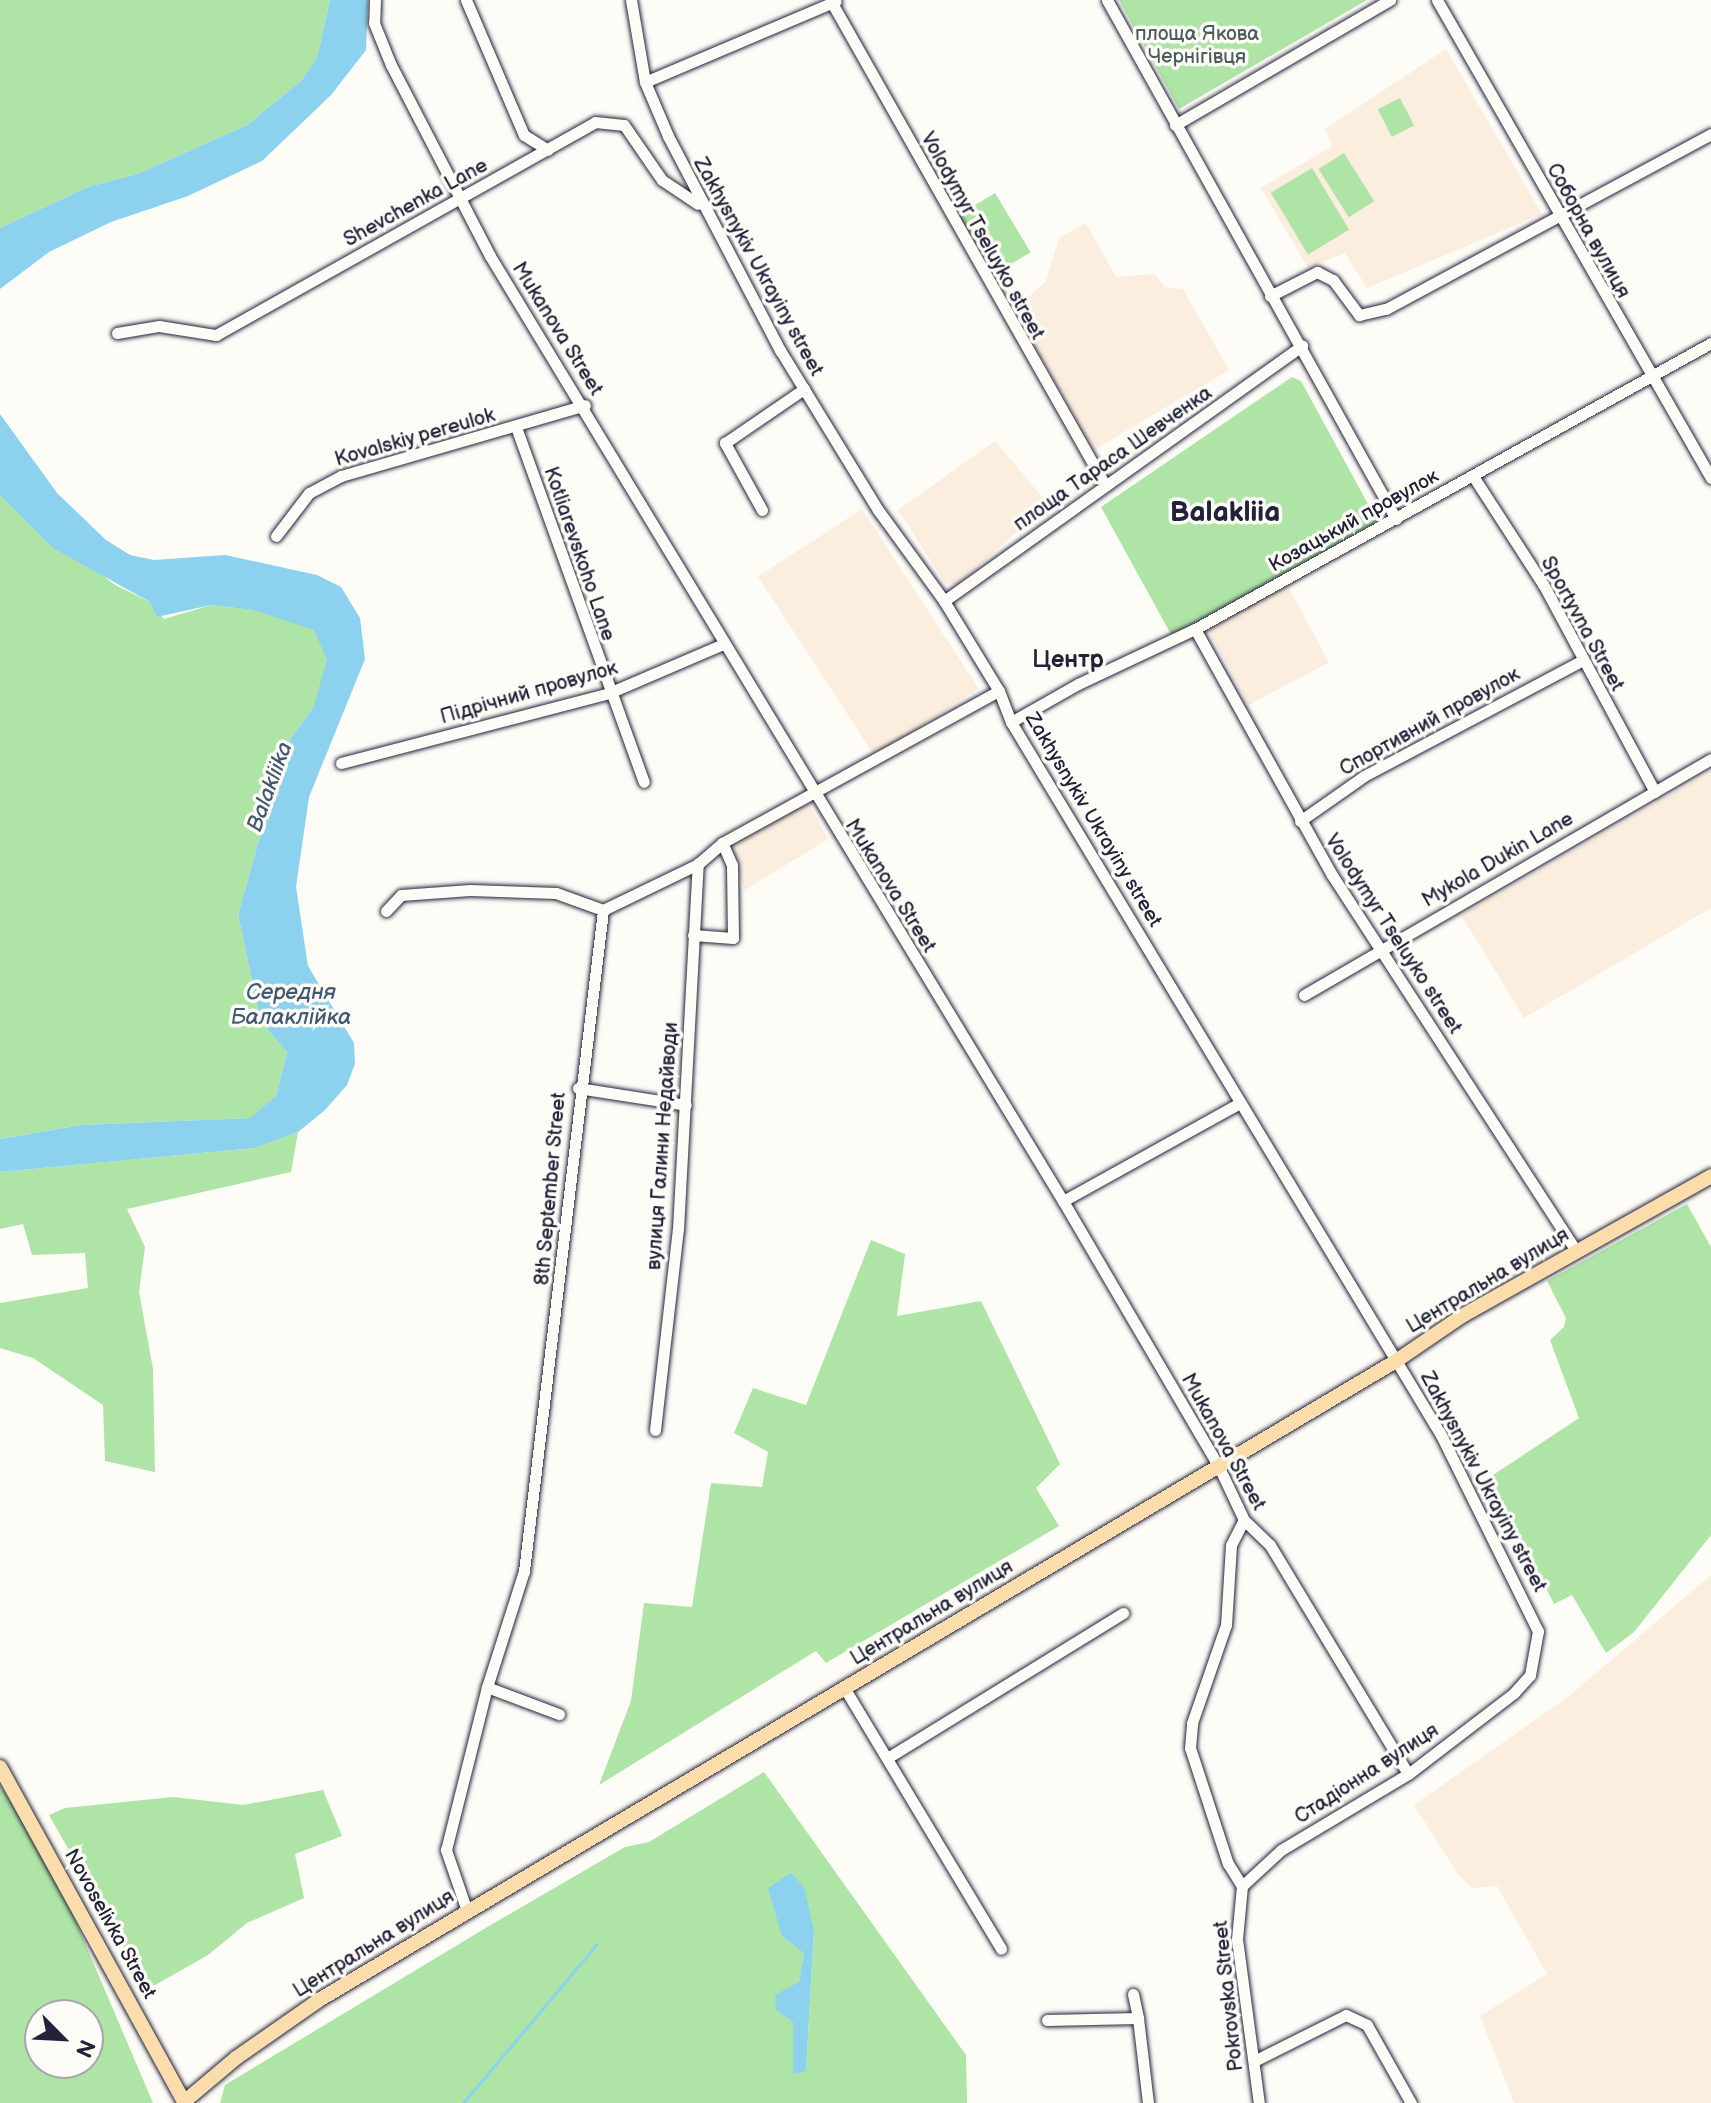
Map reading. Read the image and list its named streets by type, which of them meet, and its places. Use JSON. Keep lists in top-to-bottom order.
{
  "streets": {
    "main road": ["Центральна вулиця", "Novoselivka Street"],
    "street": [
      "Shevchenka Lane",
      "Соборна вулиця",
      "Volodymyr Tseluyko street",
      "Zakhysnykiv Ukrayiny street",
      "Mukanova Street",
      "Kovalskiy pereulok",
      "площа Тараса Шевченка",
      "Козацький провулок",
      "Kotliarevskoho Lane",
      "Sportyvna Street",
      "Підрічний провулок",
      "Спортивний провулок",
      "Mykola Dukin Lane",
      "вулиця Галини Недайводи",
      "8th September Street",
      "Стадіонна вулиця",
      "Pokrovska Street"
    ]
  },
  "crossings": [
    ["Shevchenka Lane", "Zakhysnykiv Ukrayiny street"],
    ["Shevchenka Lane", "Mukanova Street"],
    ["Соборна вулиця", "Козацький провулок"],
    ["Volodymyr Tseluyko street", "площа Тараса Шевченка"],
    ["Volodymyr Tseluyko street", "Козацький провулок"],
    ["Volodymyr Tseluyko street", "Спортивний провулок"],
    ["Volodymyr Tseluyko street", "Mykola Dukin Lane"],
    ["Volodymyr Tseluyko street", "Центральна вулиця"],
    ["Zakhysnykiv Ukrayiny street", "площа Тараса Шевченка"],
    ["Zakhysnykiv Ukrayiny street", "Козацький провулок"],
    ["Zakhysnykiv Ukrayiny street", "Центральна вулиця"],
    ["Zakhysnykiv Ukrayiny street", "Стадіонна вулиця"],
    ["Mukanova Street", "Kovalskiy pereulok"],
    ["Mukanova Street", "Підрічний провулок"],
    ["Mukanova Street", "Центральна вулиця"],
    ["Mukanova Street", "Стадіонна вулиця"],
    ["Kovalskiy pereulok", "Kotliarevskoho Lane"],
    ["Козацький провулок", "Sportyvna Street"],
    ["Kotliarevskoho Lane", "Підрічний провулок"],
    ["Sportyvna Street", "Спортивний провулок"],
    ["Sportyvna Street", "Mykola Dukin Lane"],
    ["8th September Street", "Центральна вулиця"],
    ["Центральна вулиця", "Novoselivka Street"],
    ["Стадіонна вулиця", "Pokrovska Street"]
  ],
  "districts": ["Balakliia", "Центр"],
  "water": ["Balakliika", "Середня Балаклійка"],
  "parks": ["площа Якова Чернігівця"],
  "north": "bottom right"
}
